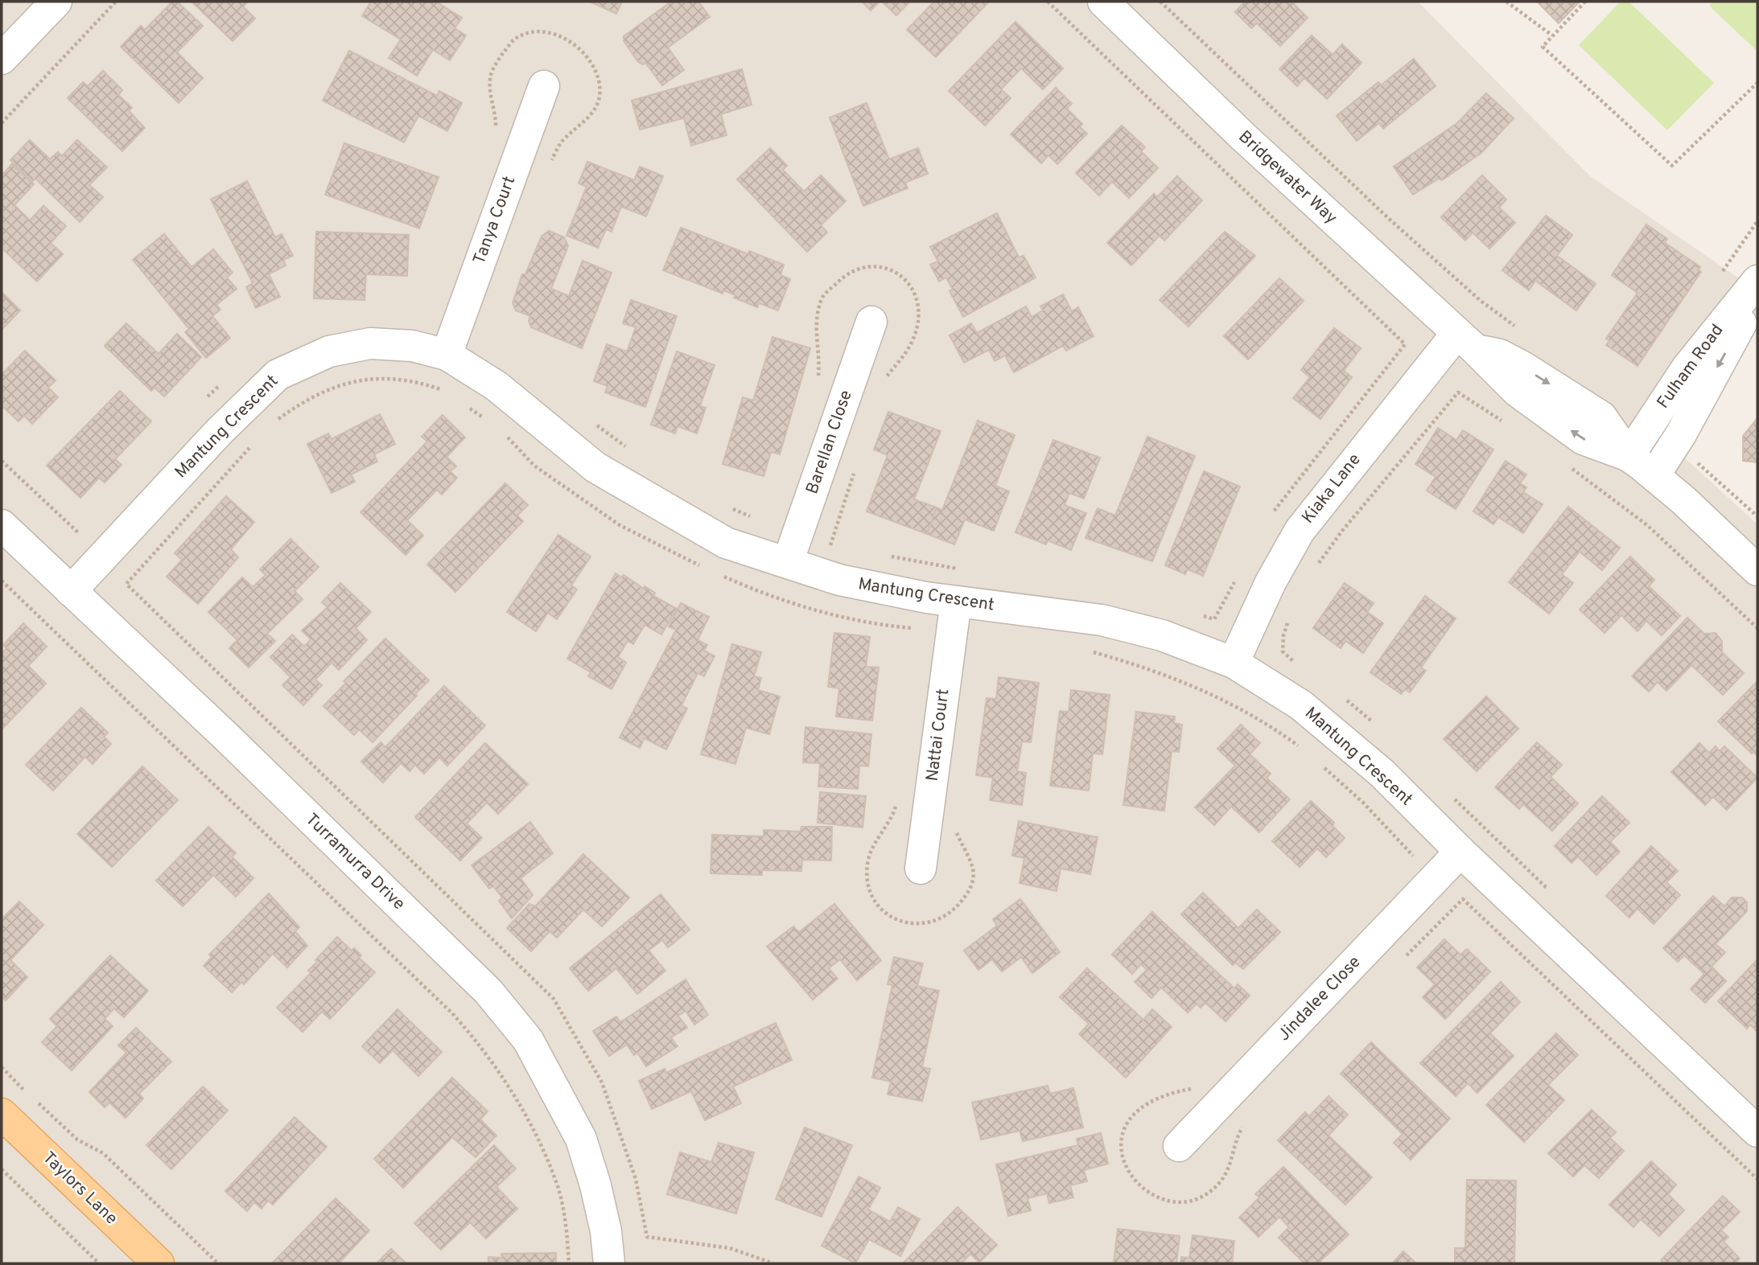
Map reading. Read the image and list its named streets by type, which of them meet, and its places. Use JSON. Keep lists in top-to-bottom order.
{
  "streets": {
    "main road": ["Taylors Lane"],
    "street": [
      "Bridgewater Way",
      "Tanya Court",
      "Fulham Road",
      "Mantung Crescent",
      "Barellan Close",
      "Kiaka Lane",
      "Nattai Court",
      "Turramurra Drive",
      "Jindalee Close"
    ]
  },
  "crossings": [
    ["Bridgewater Way", "Fulham Road"],
    ["Bridgewater Way", "Kiaka Lane"],
    ["Tanya Court", "Mantung Crescent"],
    ["Mantung Crescent", "Barellan Close"],
    ["Mantung Crescent", "Kiaka Lane"],
    ["Mantung Crescent", "Nattai Court"],
    ["Mantung Crescent", "Turramurra Drive"],
    ["Mantung Crescent", "Jindalee Close"]
  ]
}
